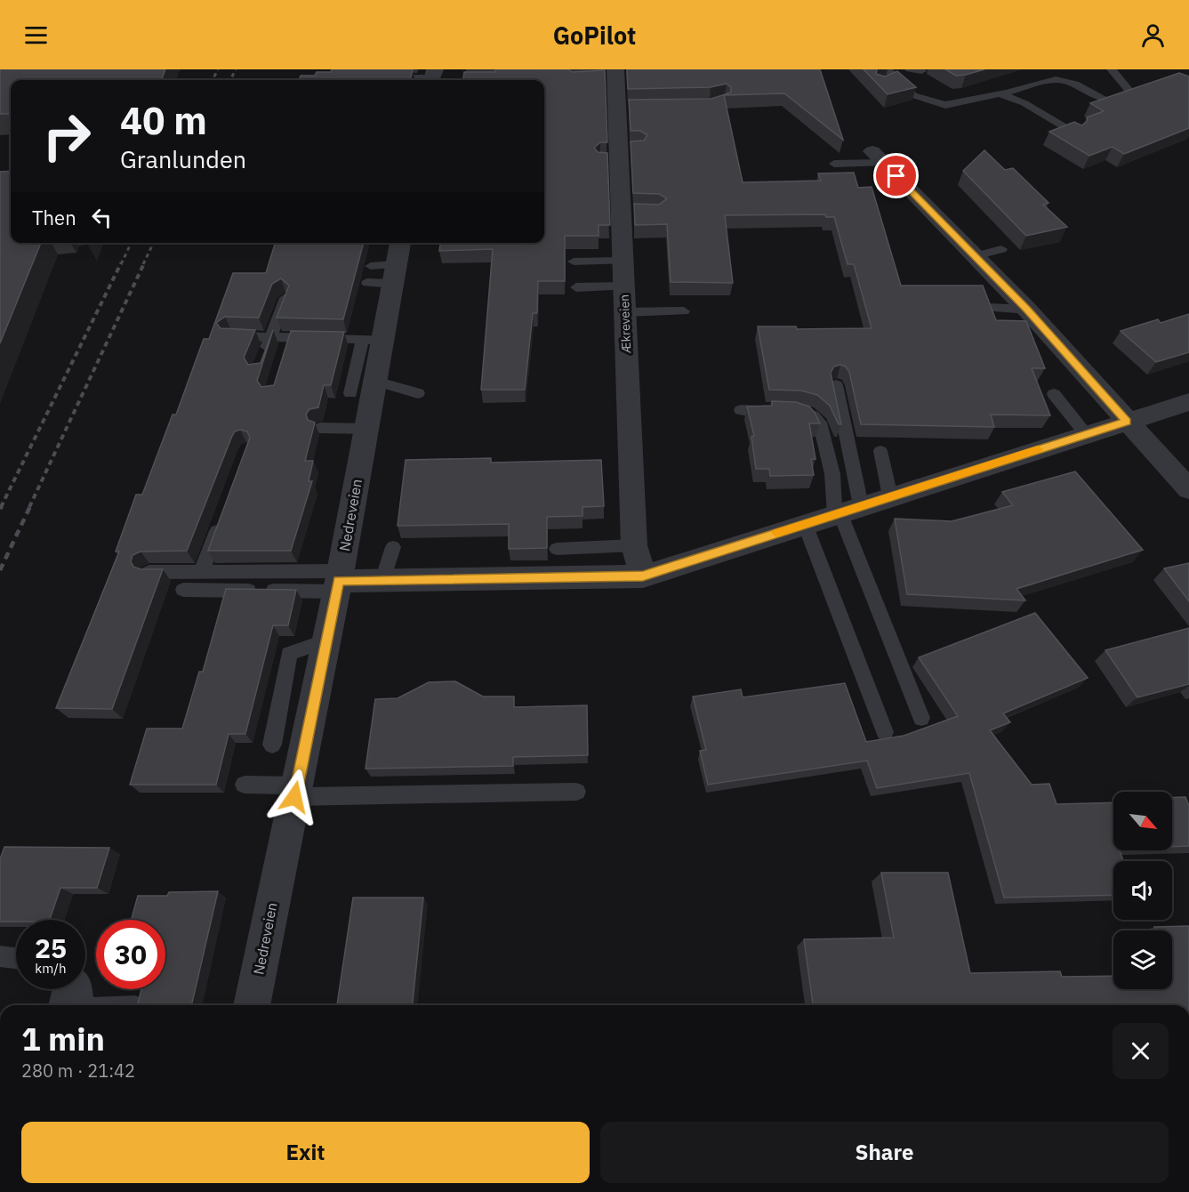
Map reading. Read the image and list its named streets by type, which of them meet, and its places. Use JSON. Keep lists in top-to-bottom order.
{
  "streets": {
    "street": ["Ækreveien", "Nedreveien"]
  },
  "north": "bottom right",
  "page": {
    "header": "GoPilot",
    "turn": ["40 m", "Granlunden"],
    "then": "Then",
    "speed": "25 km/h",
    "limit": "30",
    "heading": ["1 min", "280 m · 21:42"],
    "buttons": ["Exit", "Share"]
  }
}
